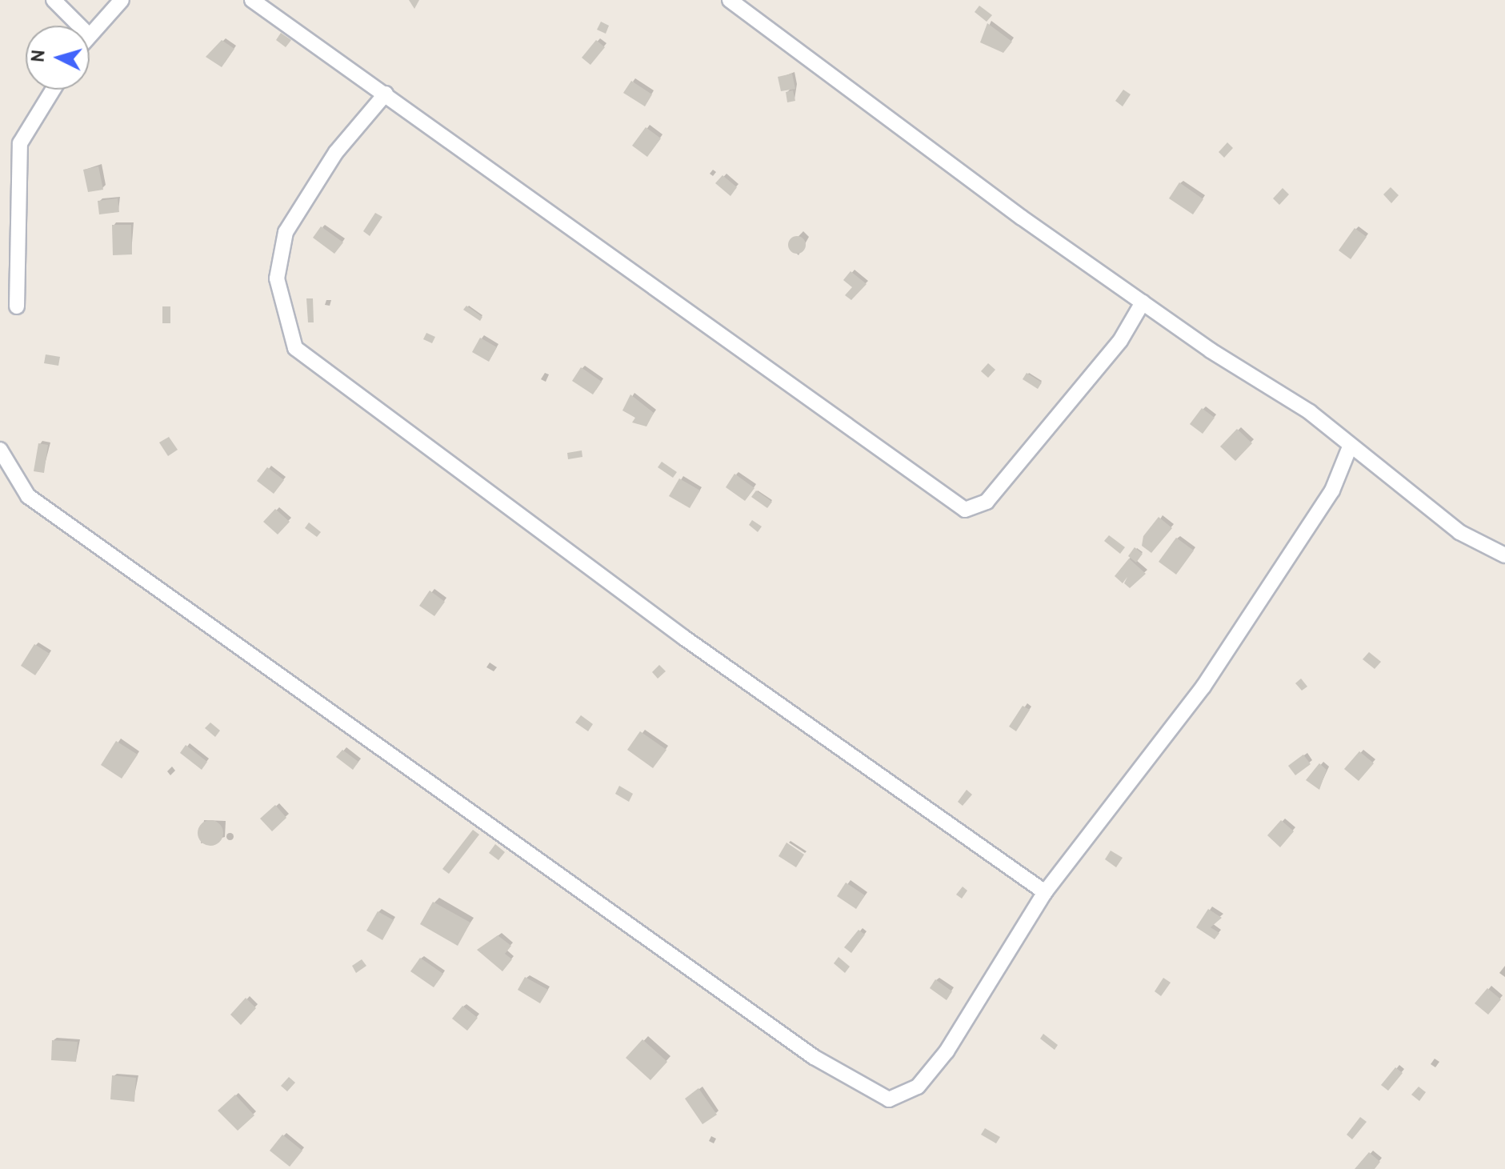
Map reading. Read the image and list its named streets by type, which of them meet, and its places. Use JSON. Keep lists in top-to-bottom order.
{
  "north": "left"
}
